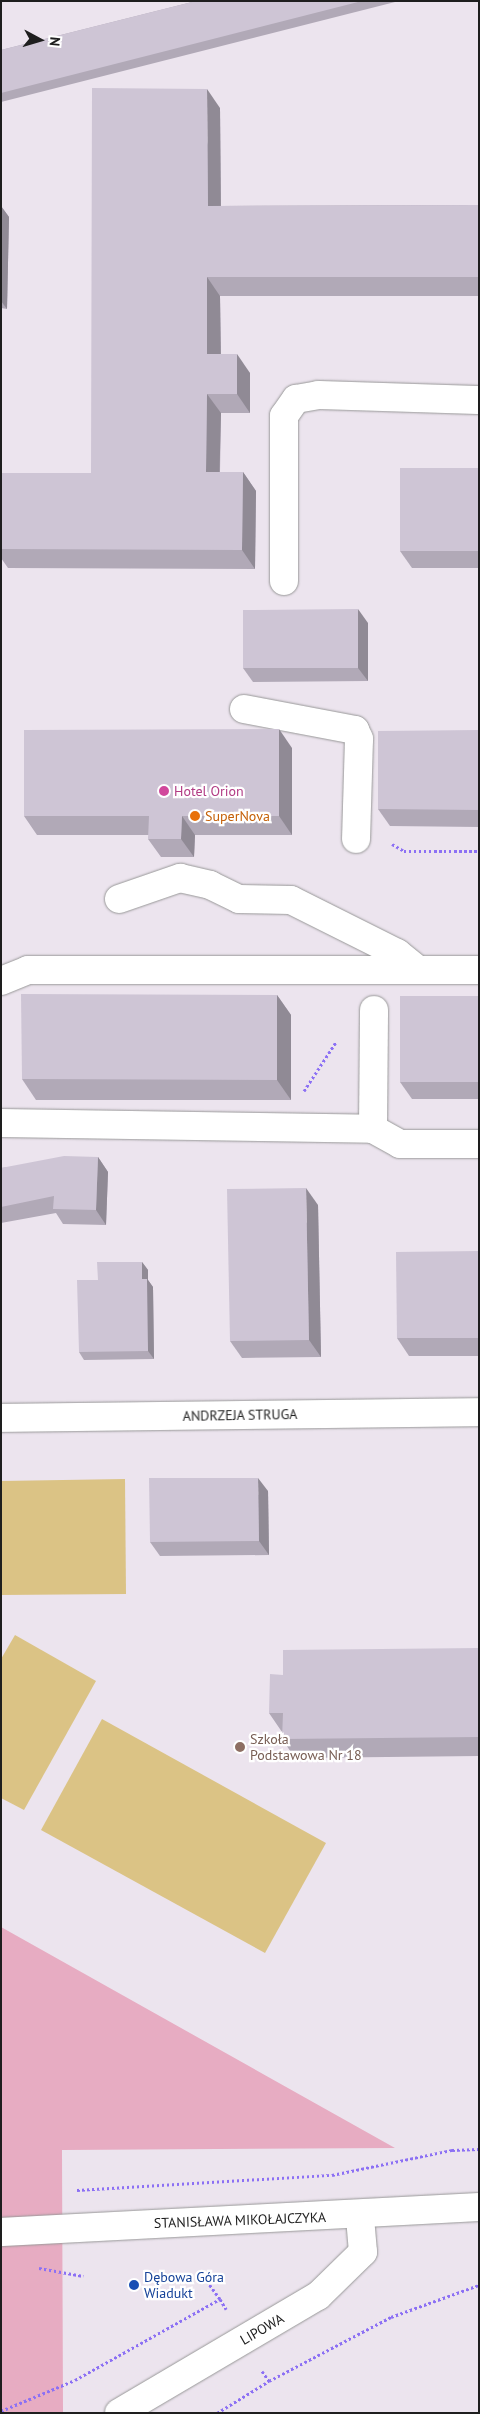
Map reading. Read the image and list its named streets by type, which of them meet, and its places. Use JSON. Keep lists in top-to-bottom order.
{
  "streets": {
    "street": ["ANDRZEJA STRUGA", "STANISŁAWA MIKOŁAJCZYKA", "LIPOWA"]
  },
  "crossings": [
    ["STANISŁAWA MIKOŁAJCZYKA", "LIPOWA"]
  ],
  "places": [
    "Hotel Orion",
    "SuperNova",
    "Szkoła Podstawowa Nr 18",
    "Dębowa Góra Wiadukt"
  ],
  "north": "right"
}
